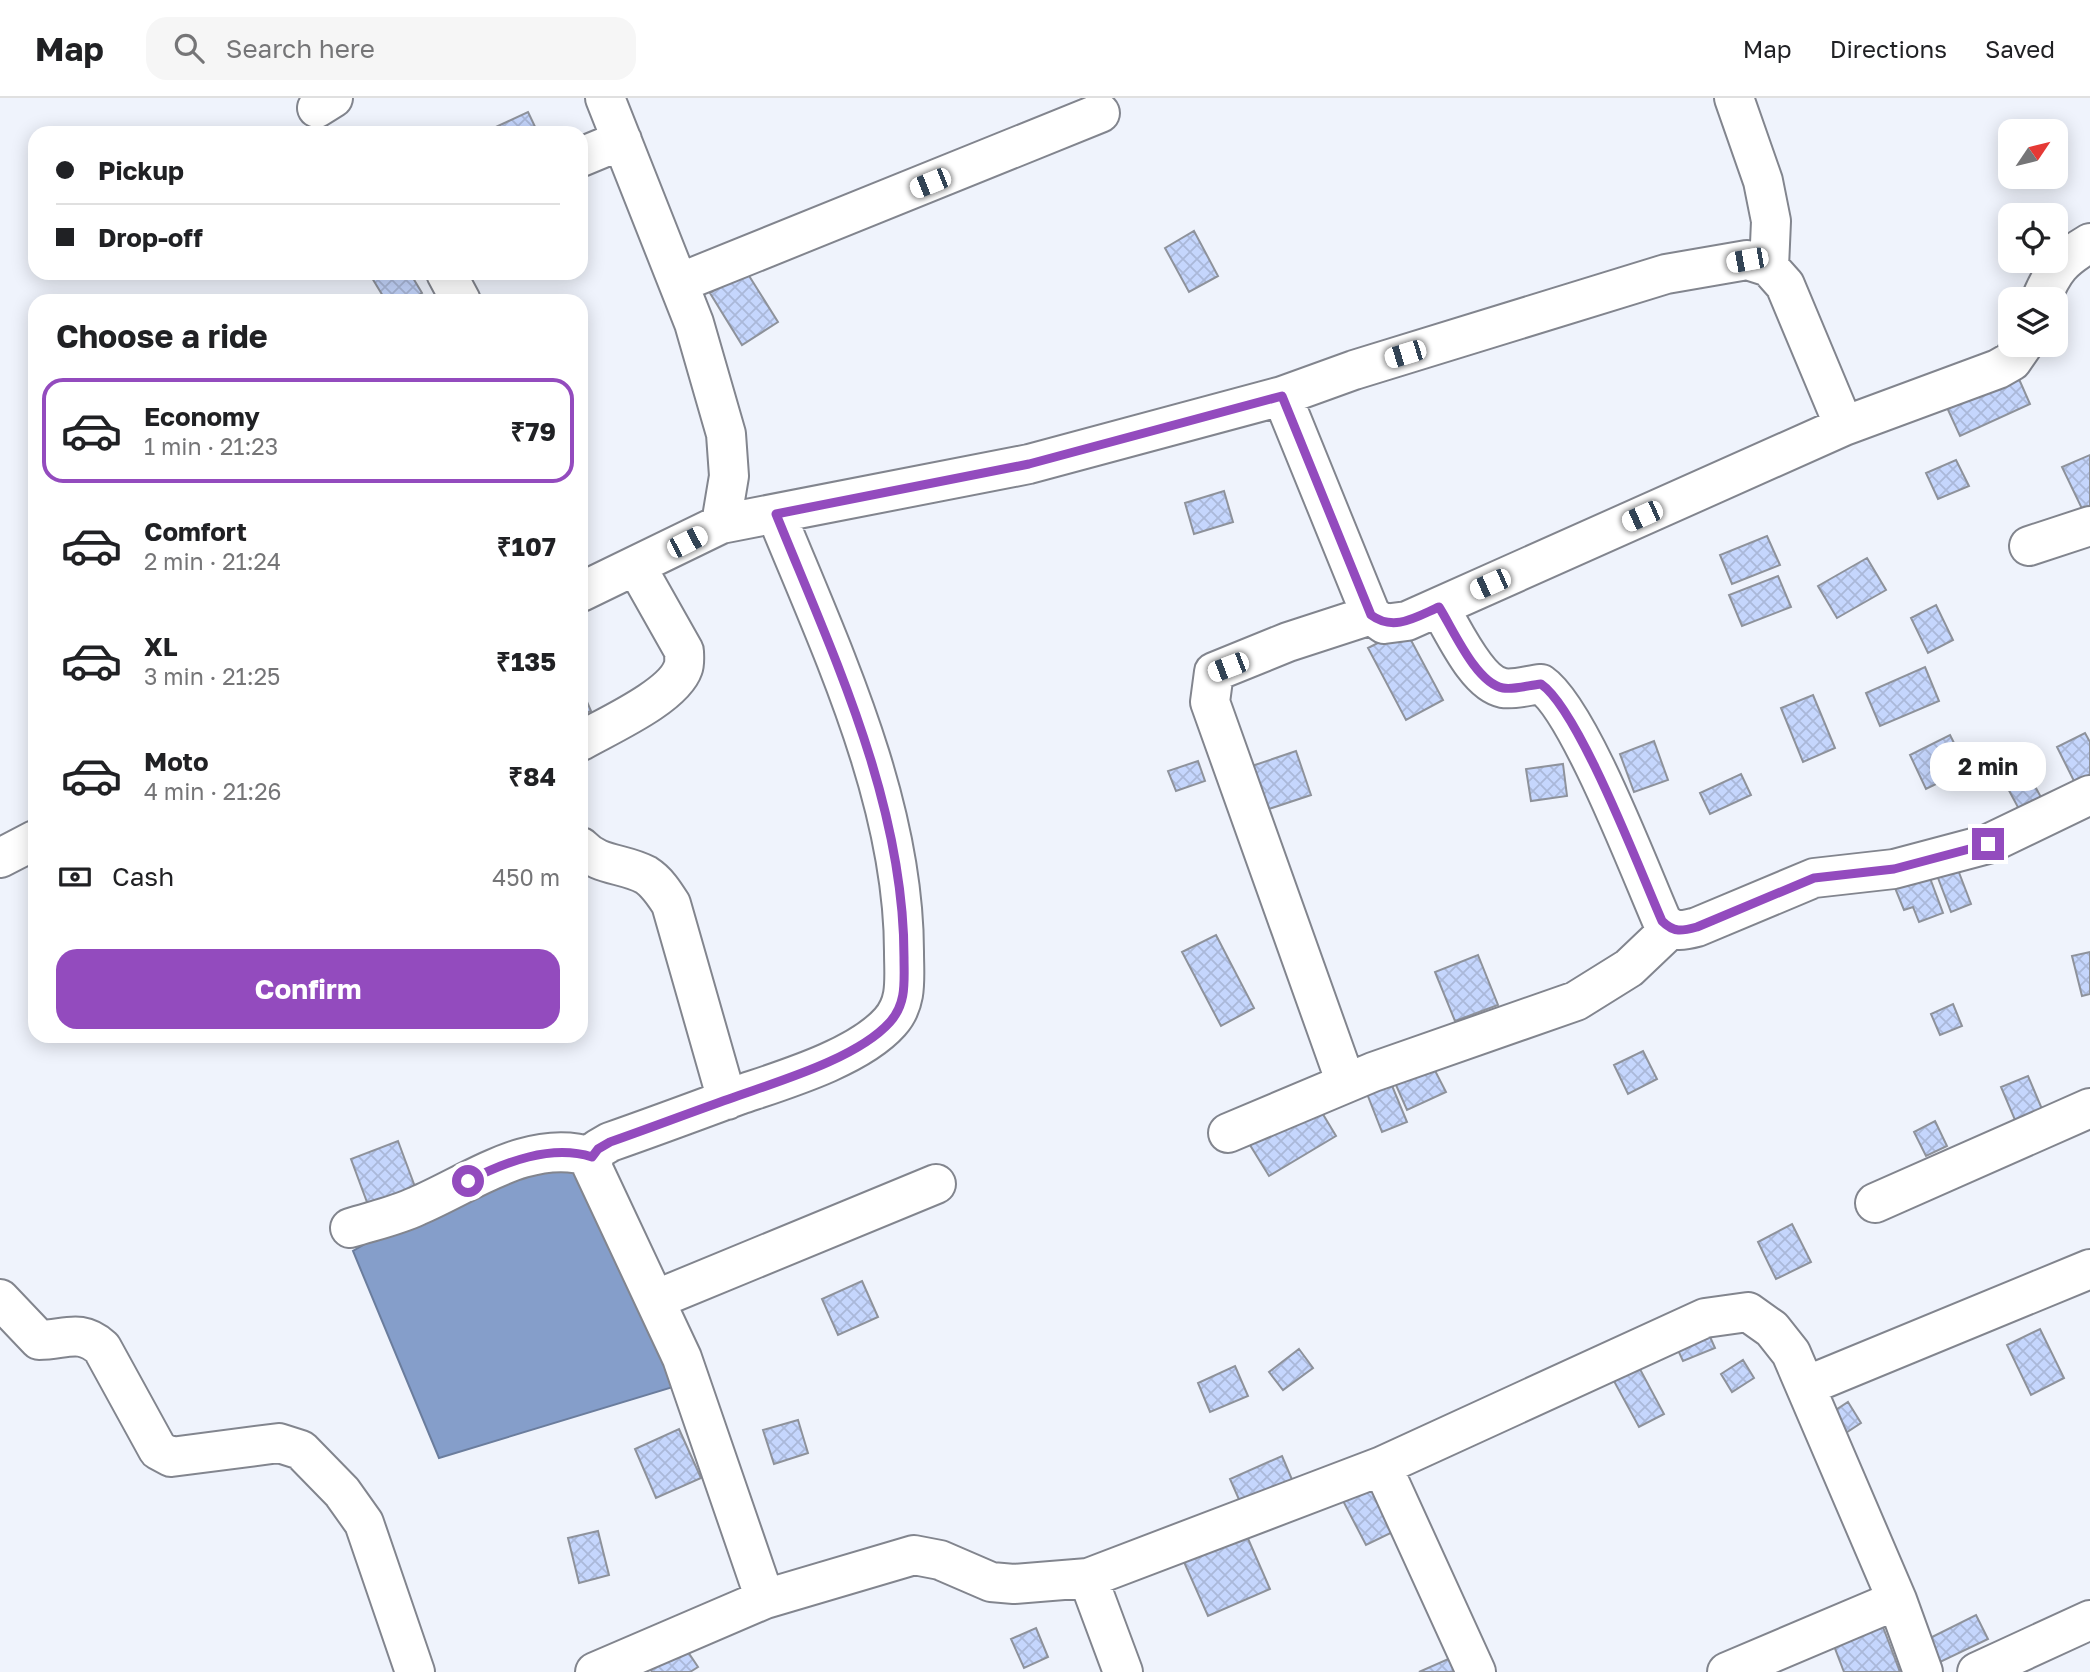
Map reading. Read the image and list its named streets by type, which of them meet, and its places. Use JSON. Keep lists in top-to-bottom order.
{
  "north": "top right",
  "page": {
    "header": "Map",
    "search": "Search here",
    "nav": ["Map", "Directions", "Saved"],
    "banner": ["Pickup", "Drop-off"],
    "heading": "Choose a ride",
    "list": [
      {
        "name": "Economy",
        "note": "1 min · 21:23",
        "value": "₹79"
      },
      {
        "name": "Comfort",
        "note": "2 min · 21:24",
        "value": "₹107"
      },
      {
        "name": "XL",
        "note": "3 min · 21:25",
        "value": "₹135"
      },
      {
        "name": "Moto",
        "note": "4 min · 21:26",
        "value": "₹84"
      }
    ],
    "bubble": "2 min",
    "pay": ["Cash", "450 m"],
    "buttons": "Confirm"
  }
}
